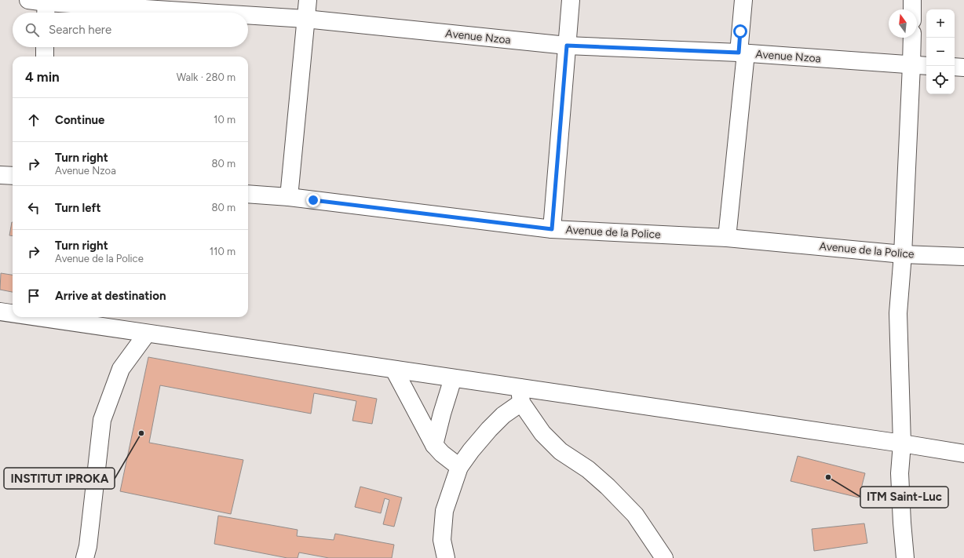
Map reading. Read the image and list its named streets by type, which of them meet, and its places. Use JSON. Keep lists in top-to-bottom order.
{
  "streets": {
    "street": ["Avenue Nzoa", "Avenue de la Police"]
  },
  "places": ["INSTITUT IPROKA", "ITM Saint-Luc"],
  "north": "top",
  "page": {
    "map_buttons": ["+", "−"],
    "search": "Search here",
    "heading": ["4 min", "Walk · 280 m"],
    "list": [
      ["Continue", "10 m"],
      ["Turn right", "Avenue Nzoa", "80 m"],
      ["Turn left", "80 m"],
      ["Turn right", "Avenue de la Police", "110 m"],
      "Arrive at destination"
    ]
  }
}
